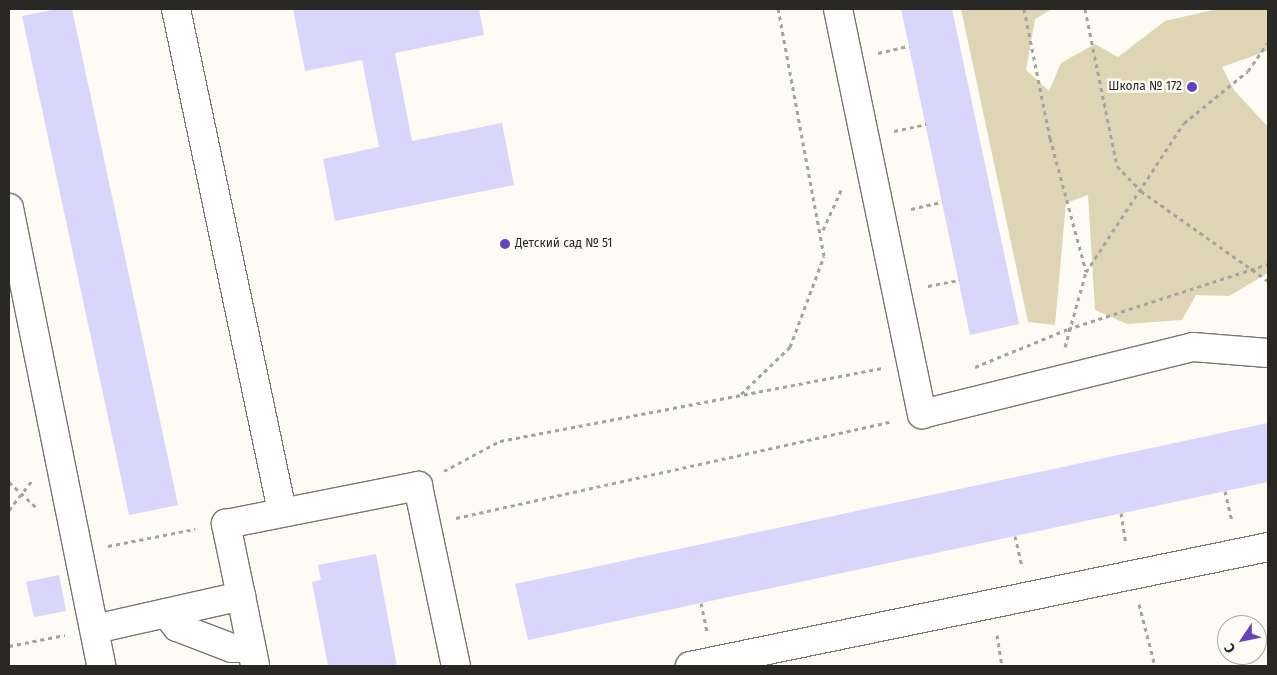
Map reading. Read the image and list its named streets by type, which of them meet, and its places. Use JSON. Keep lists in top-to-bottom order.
{
  "places": ["Школа № 172", "Детский сад № 51"],
  "north": "bottom left"
}
